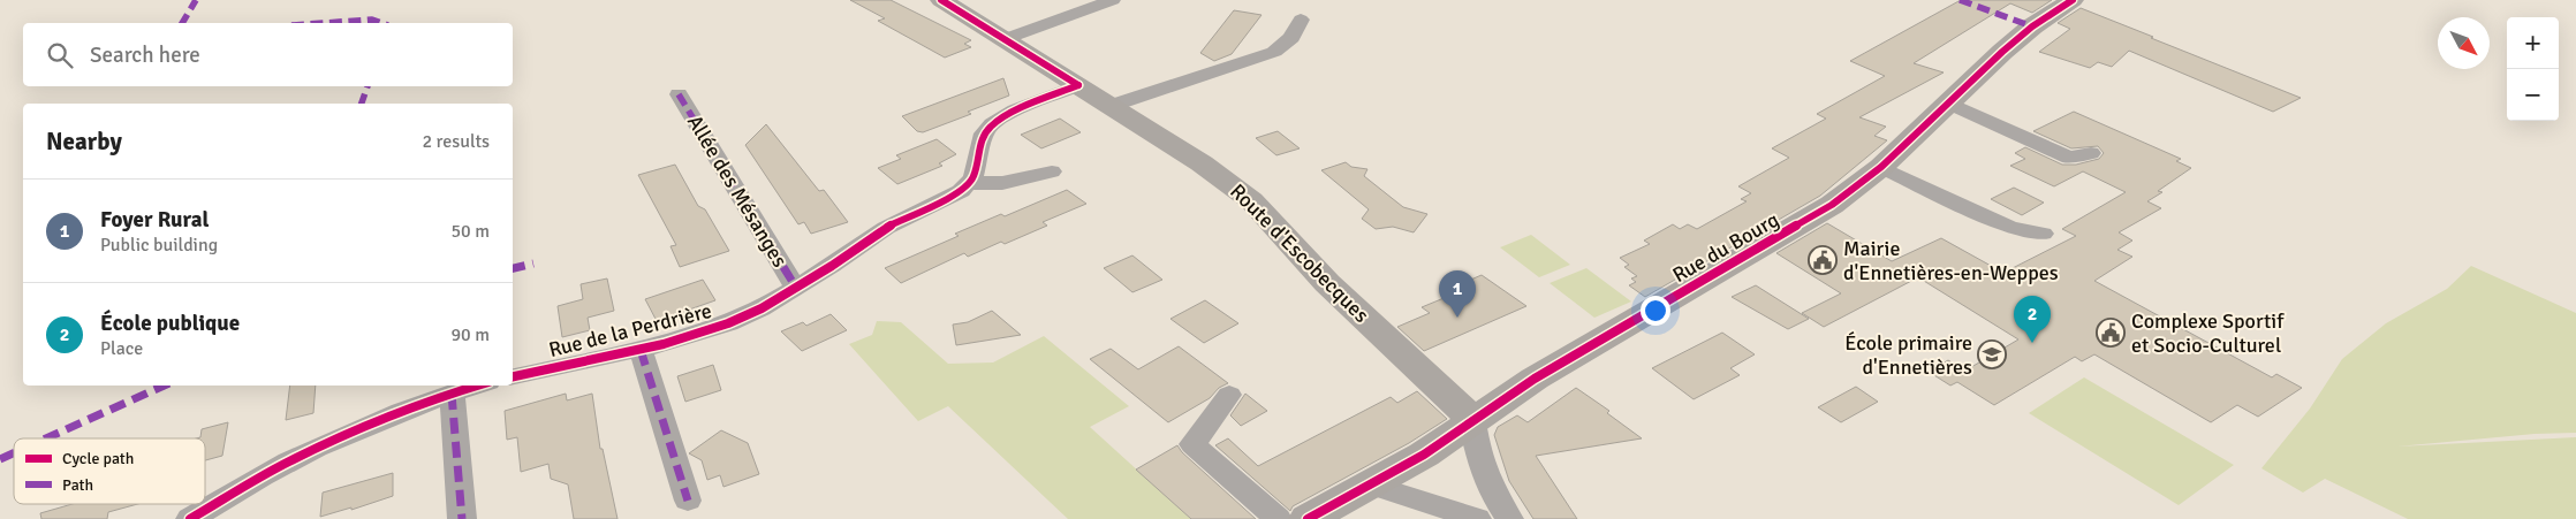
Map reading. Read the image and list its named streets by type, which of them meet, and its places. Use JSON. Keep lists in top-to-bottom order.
{
  "streets": {
    "street": [
      "Allée des Mésanges",
      "Rue du Bourg",
      "Route d'Escobecques",
      "Rue de la Perdrière"
    ]
  },
  "crossings": [
    ["Allée des Mésanges", "Rue de la Perdrière"],
    ["Rue du Bourg", "Route d'Escobecques"]
  ],
  "places": {
    "public building": ["Mairie d'Ennetières-en-Weppes", "Complexe Sportif et Socio-Culturel"],
    "school or university": ["École primaire d'Ennetières"]
  },
  "legend": ["Cycle path", "Path"],
  "north": "bottom right",
  "page": {
    "map_buttons": ["+", "−"],
    "search": "Search here",
    "heading": ["Nearby", "2 results"],
    "list": [
      {
        "mark": "1",
        "name": "Foyer Rural",
        "note": "Public building",
        "value": "50 m"
      },
      {
        "mark": "2",
        "name": "École publique",
        "note": "Place",
        "value": "90 m"
      }
    ],
    "pins": ["1", "2"]
  }
}
